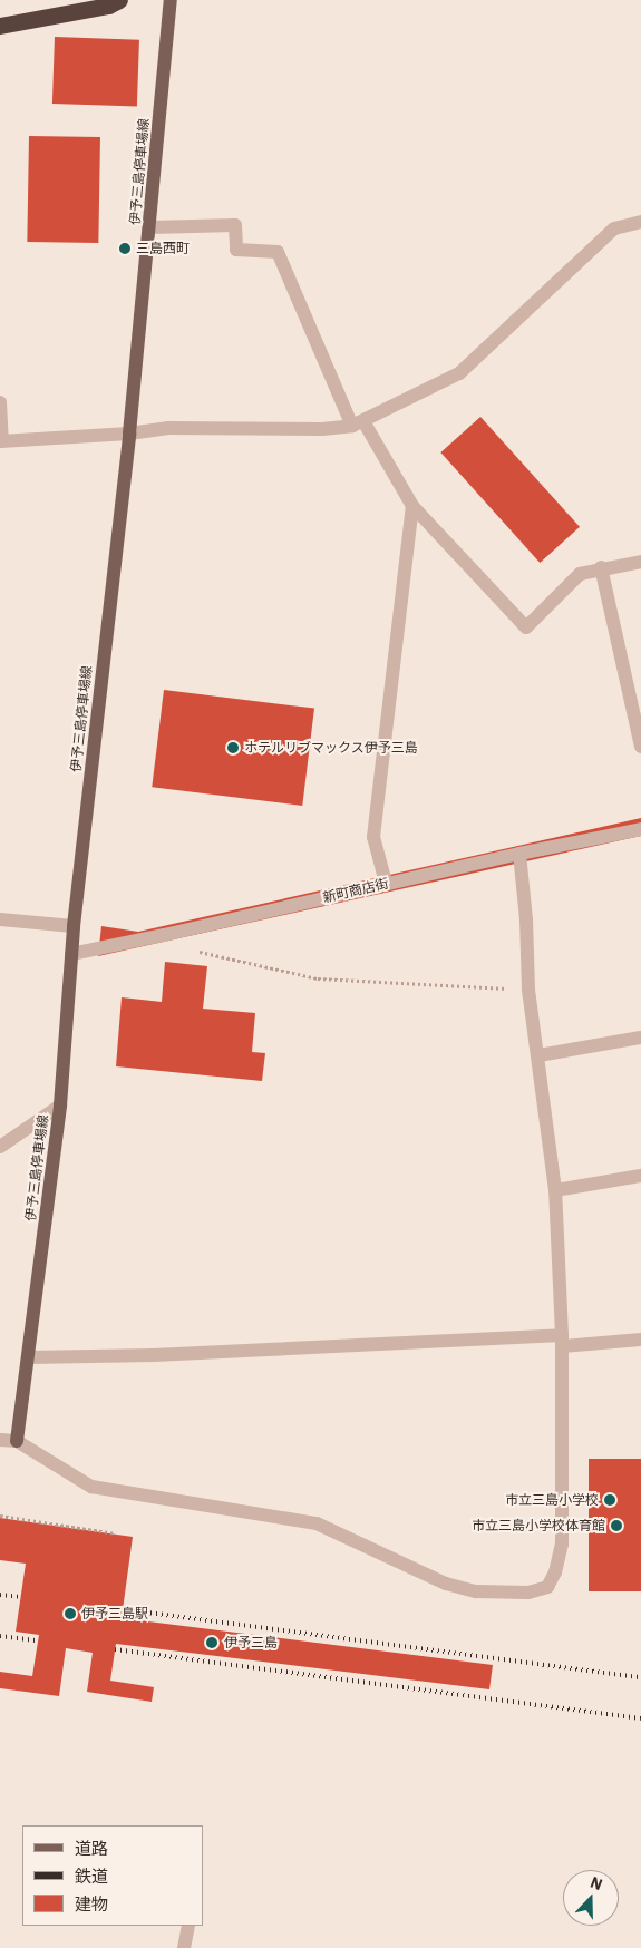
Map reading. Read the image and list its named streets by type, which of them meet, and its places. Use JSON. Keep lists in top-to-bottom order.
{
  "streets": {
    "main road": ["伊予三島停車場線"],
    "street": ["新町商店街"]
  },
  "crossings": [
    ["伊予三島停車場線", "新町商店街"]
  ],
  "places": [
    "三島西町",
    "ホテルリブマックス伊予三島",
    "市立三島小学校",
    "市立三島小学校体育館",
    "伊予三島駅",
    "伊予三島"
  ],
  "legend": ["道路", "鉄道", "建物"],
  "north": "top"
}
